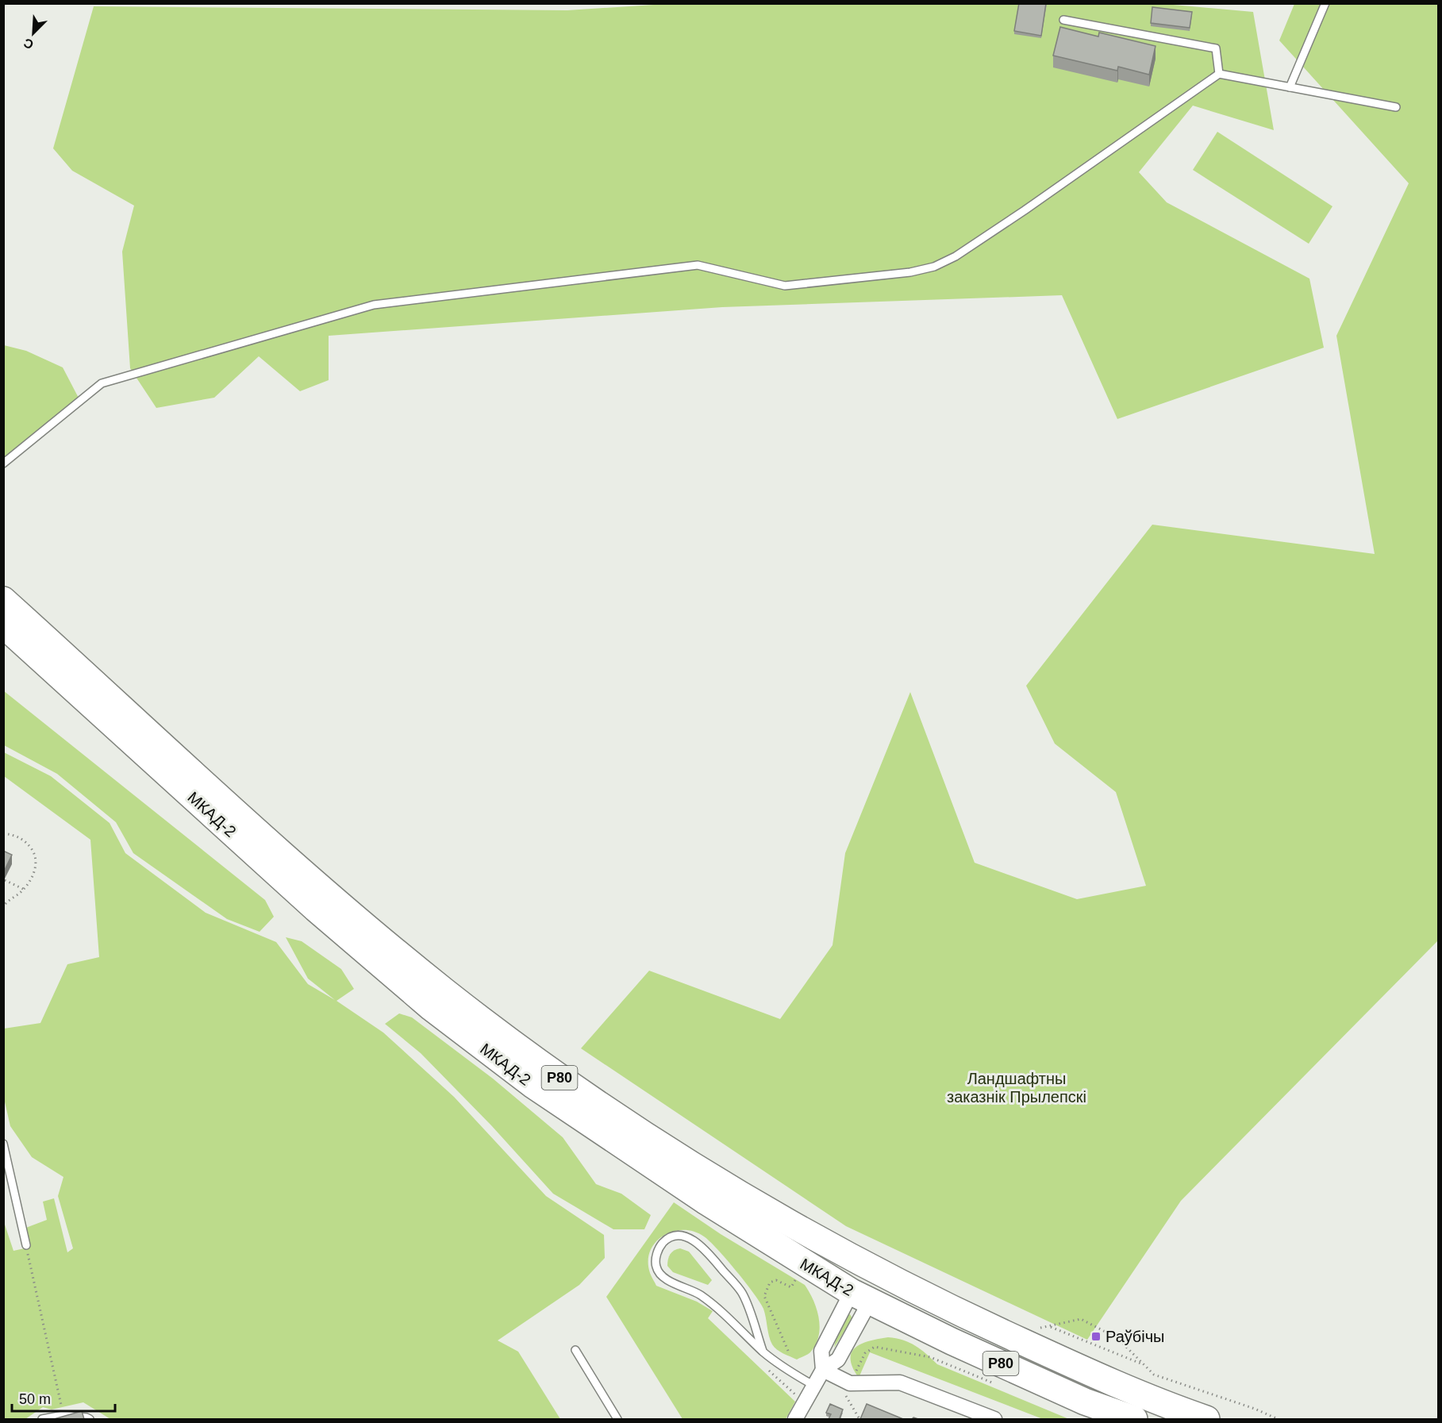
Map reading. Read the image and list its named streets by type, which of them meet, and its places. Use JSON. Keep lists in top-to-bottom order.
{
  "streets": {
    "highway": ["МКАД-2", "Р80"]
  },
  "parks": ["Ландшафтны заказнік Прылепскі"],
  "places": {
    "transit": ["Раўбічы"]
  },
  "scale_bar": "50 m",
  "north": "bottom left"
}
